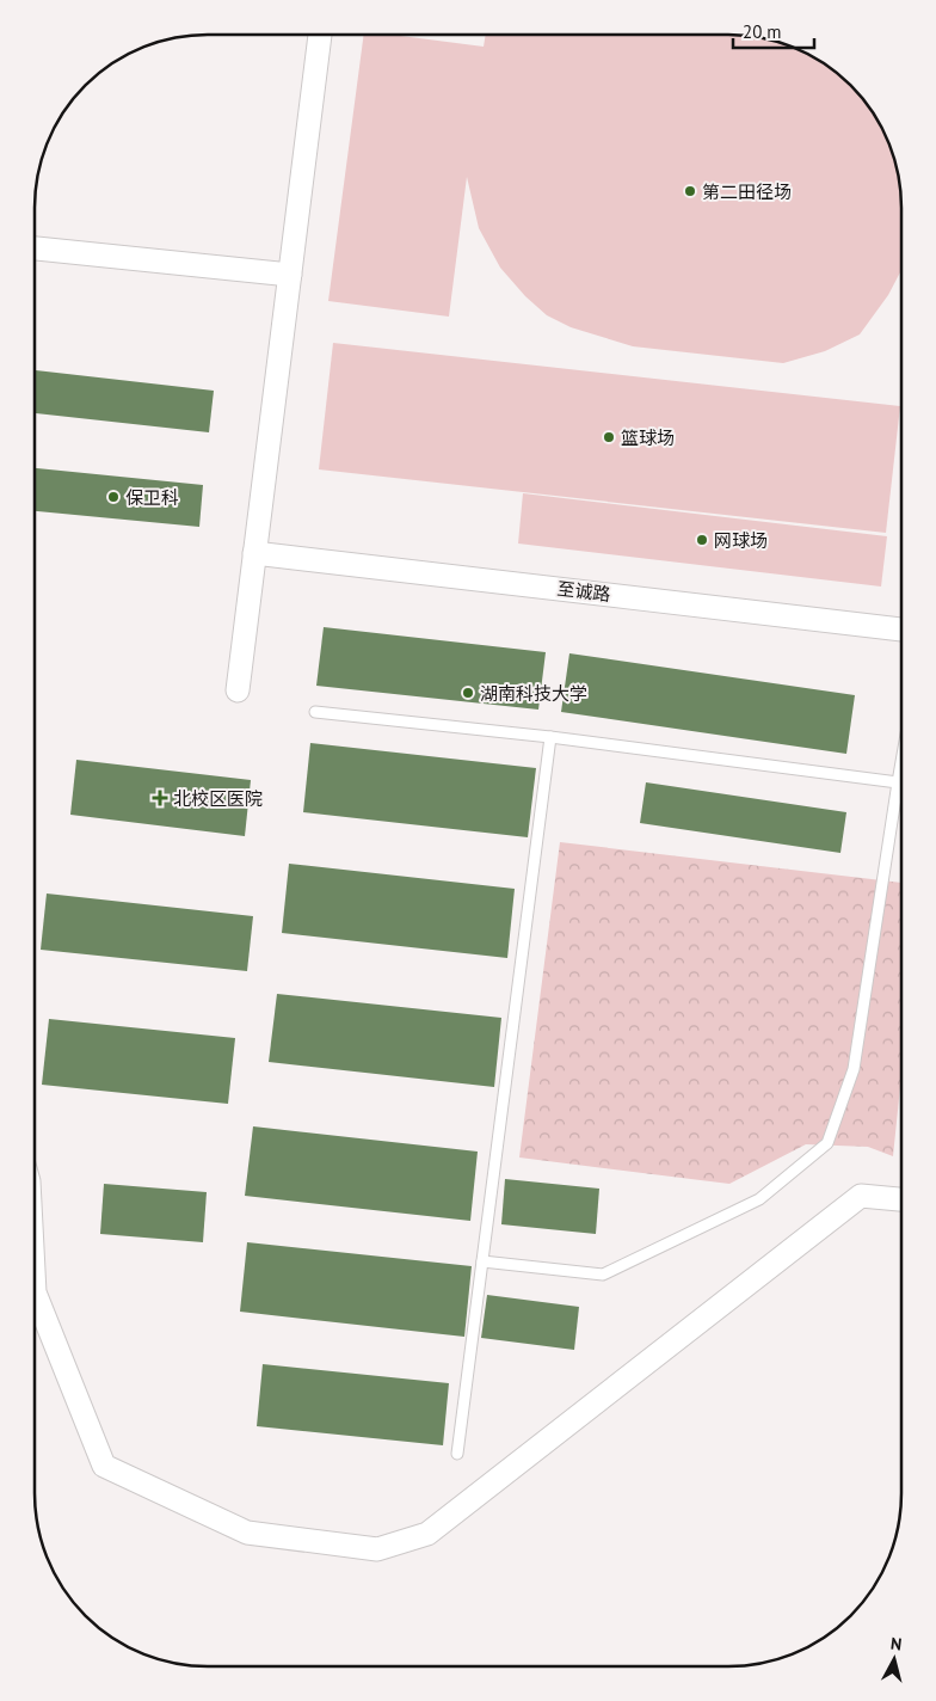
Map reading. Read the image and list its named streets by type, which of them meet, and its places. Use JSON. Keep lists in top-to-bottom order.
{
  "streets": {
    "street": ["至诚路"]
  },
  "places": {
    "other": [
      "第二田径场",
      "篮球场",
      "保卫科",
      "网球场",
      "湖南科技大学"
    ],
    "health": ["北校区医院"]
  },
  "scale_bar": "20 m",
  "north": "top"
}
